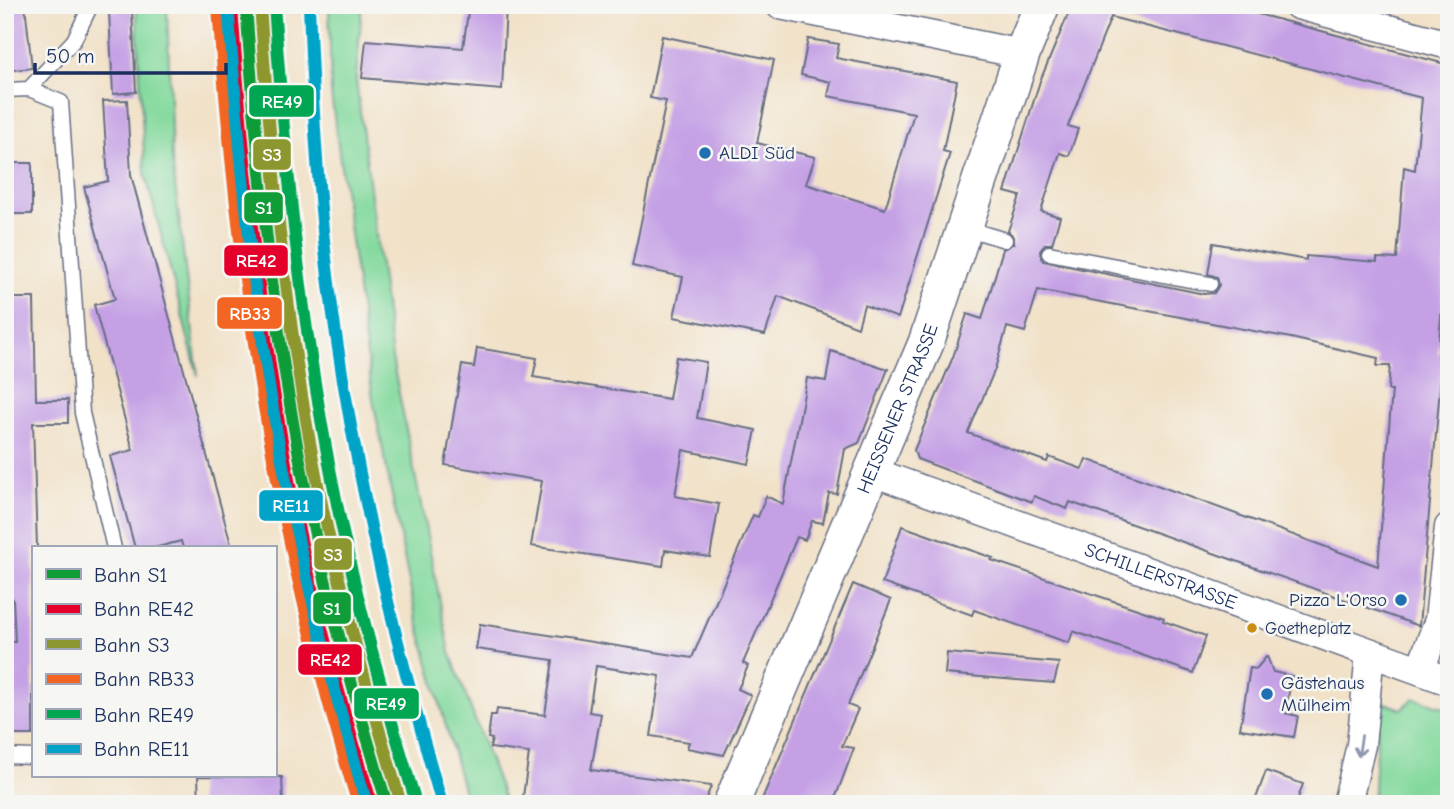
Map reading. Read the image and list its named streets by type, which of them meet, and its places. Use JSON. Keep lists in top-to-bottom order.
{
  "streets": {
    "street": ["HEISSENER STRASSE", "SCHILLERSTRASSE"]
  },
  "crossings": [
    ["HEISSENER STRASSE", "SCHILLERSTRASSE"]
  ],
  "places": [
    "ALDI Süd",
    "Pizza L'Orso",
    "Goetheplatz",
    "Gästehaus Mülheim"
  ],
  "lines": [
    "rail line S1",
    "rail line S3",
    "rail line RE49",
    "rail line RE11",
    "rail line RE42",
    "rail line RB33"
  ],
  "legend": [
    "Bahn S1",
    "Bahn RE42",
    "Bahn S3",
    "Bahn RB33",
    "Bahn RE49",
    "Bahn RE11"
  ],
  "scale_bar": "50 m"
}
